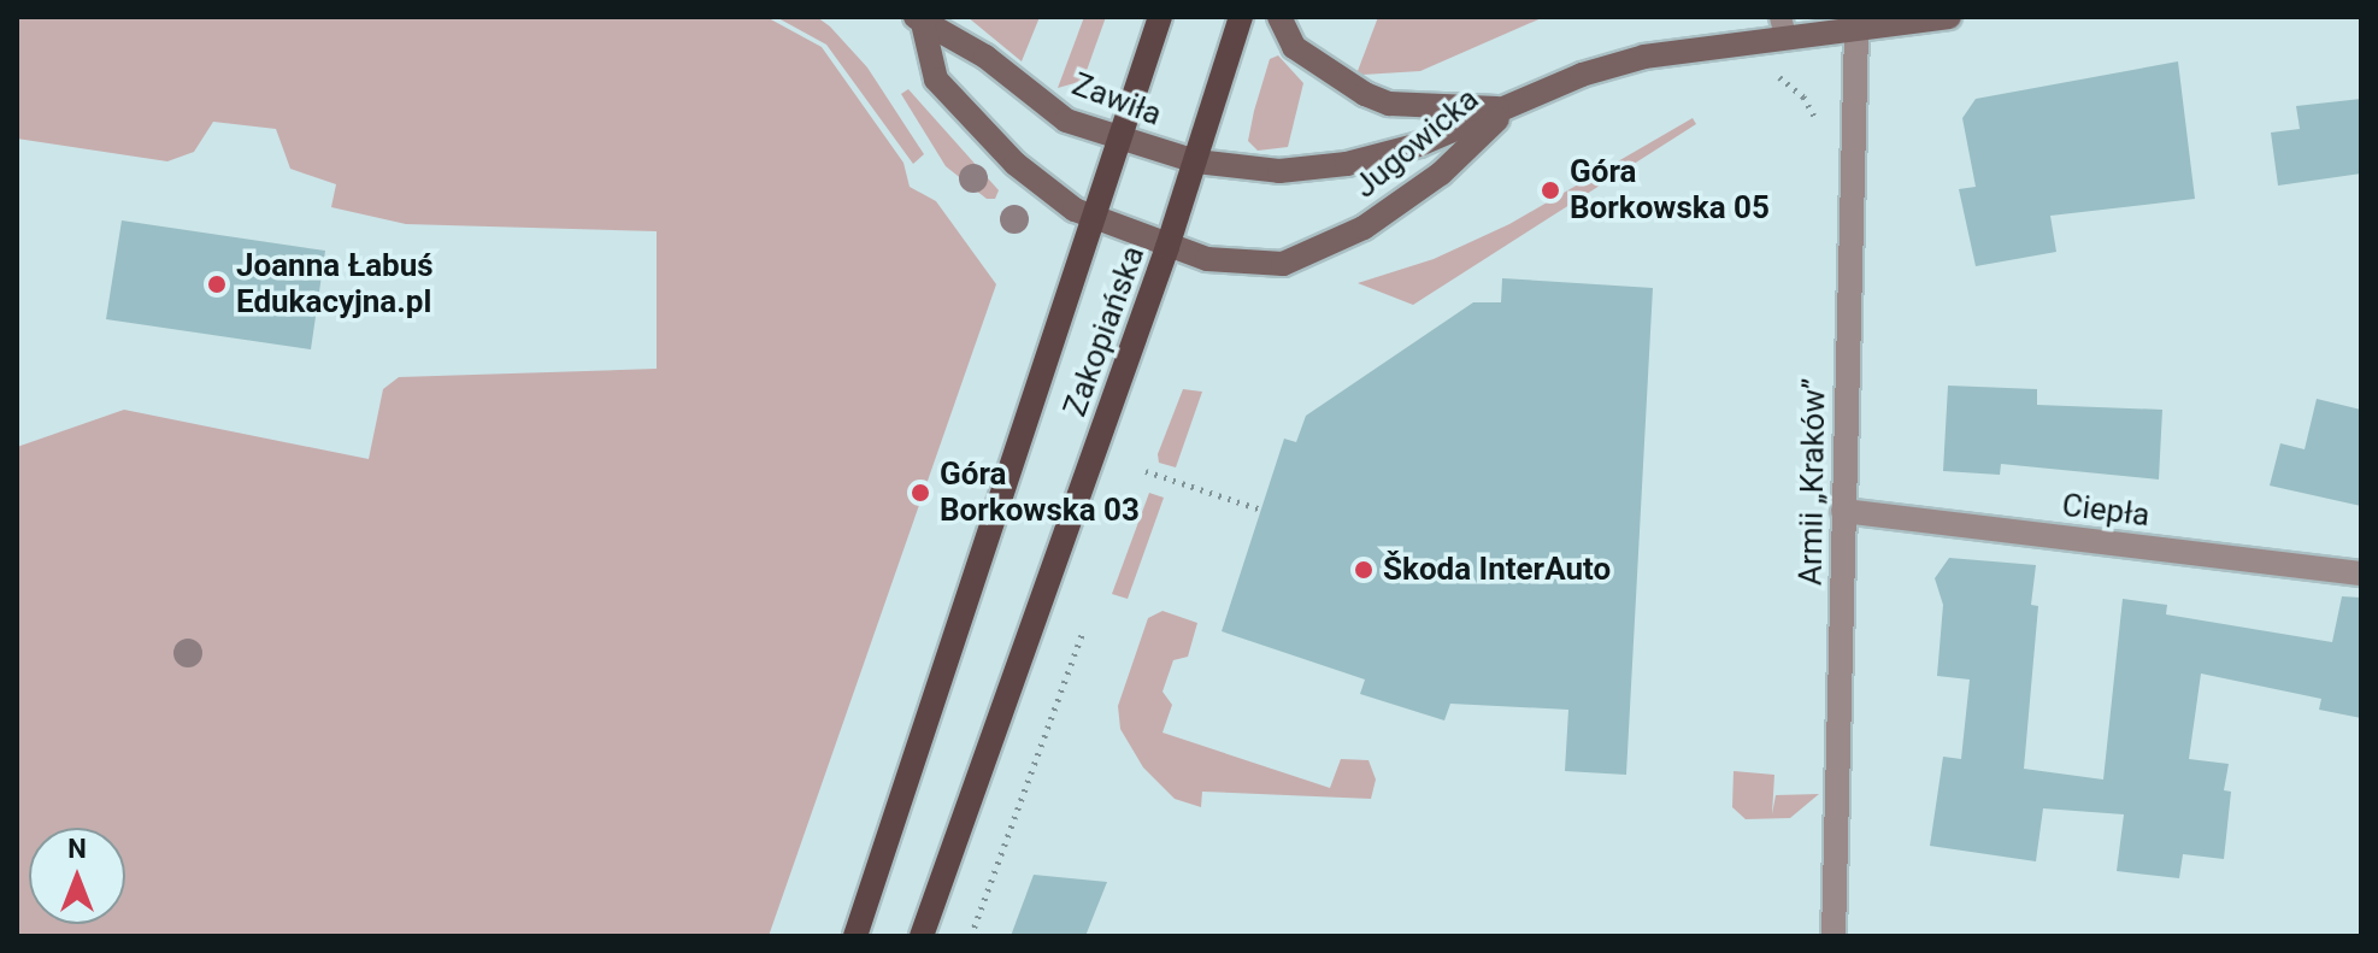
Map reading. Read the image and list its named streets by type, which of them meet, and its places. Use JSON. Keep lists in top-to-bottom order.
{
  "streets": {
    "main road": ["Zakopiańska"],
    "street": [
      "Zawiła",
      "Jugowicka",
      "Armii „Kraków”",
      "Ciepła"
    ]
  },
  "crossings": [
    ["Zawiła", "Jugowicka"],
    ["Zawiła", "Zakopiańska"],
    ["Jugowicka", "Zakopiańska"],
    ["Jugowicka", "Armii „Kraków”"],
    ["Armii „Kraków”", "Ciepła"]
  ],
  "places": [
    "Góra Borkowska 05",
    "Joanna Łabuś Edukacyjna.pl",
    "Góra Borkowska 03",
    "Škoda InterAuto"
  ],
  "north": "top"
}
